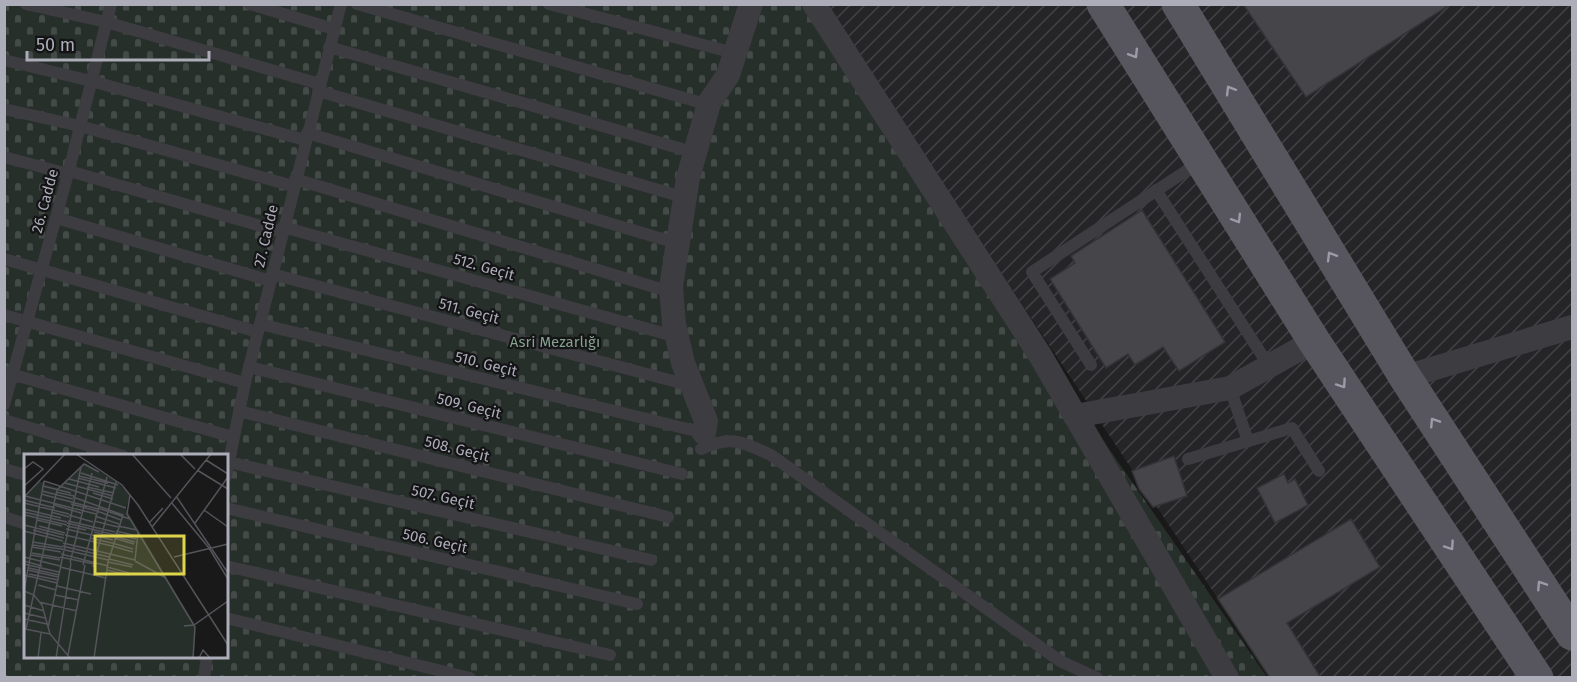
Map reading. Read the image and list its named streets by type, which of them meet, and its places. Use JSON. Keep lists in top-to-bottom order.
{
  "streets": {
    "lane": [
      "26. Cadde",
      "27. Cadde",
      "512. Geçit",
      "511. Geçit",
      "510. Geçit",
      "509. Geçit",
      "508. Geçit",
      "507. Geçit",
      "506. Geçit"
    ]
  },
  "crossings": [
    ["26. Cadde", "512. Geçit"],
    ["26. Cadde", "511. Geçit"],
    ["26. Cadde", "510. Geçit"],
    ["27. Cadde", "512. Geçit"],
    ["27. Cadde", "511. Geçit"],
    ["27. Cadde", "510. Geçit"],
    ["27. Cadde", "509. Geçit"],
    ["27. Cadde", "508. Geçit"],
    ["27. Cadde", "507. Geçit"]
  ],
  "parks": ["Asri Mezarlığı"],
  "scale_bar": "50 m"
}
